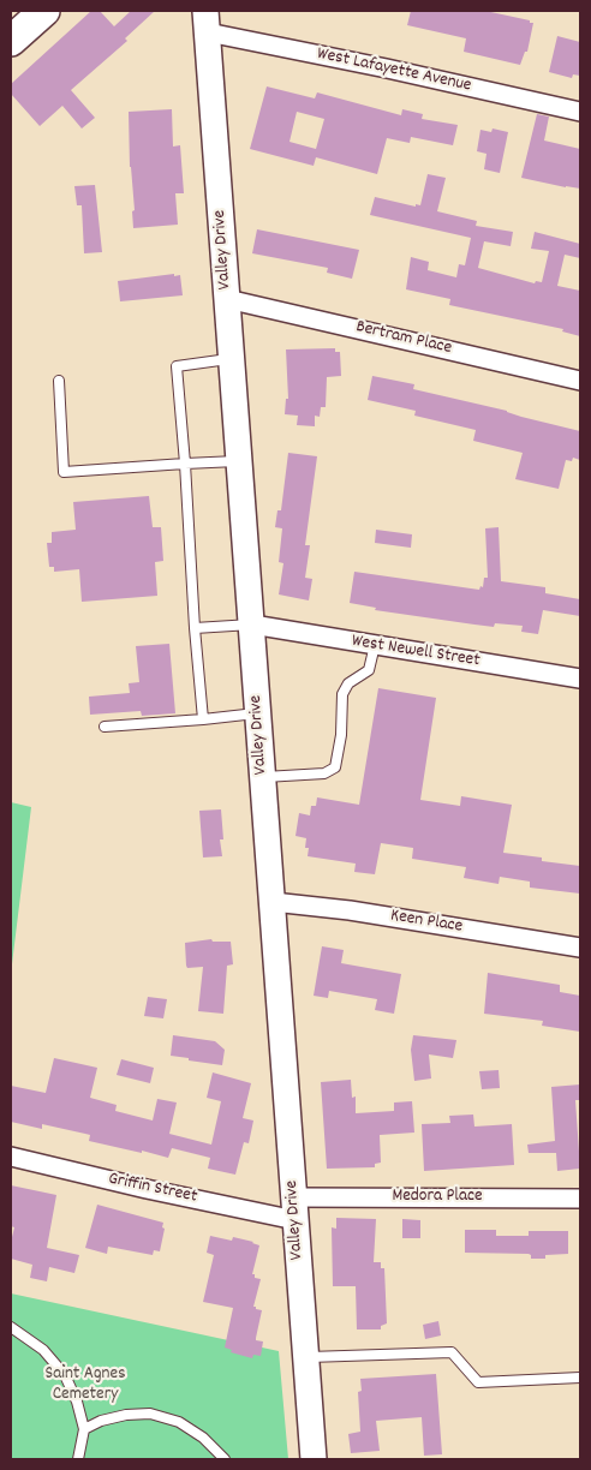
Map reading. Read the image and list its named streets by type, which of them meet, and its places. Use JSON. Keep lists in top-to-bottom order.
{
  "streets": {
    "main road": ["Valley Drive"],
    "street": [
      "West Lafayette Avenue",
      "Bertram Place",
      "West Newell Street",
      "Keen Place",
      "Griffin Street",
      "Medora Place"
    ]
  },
  "crossings": [
    ["West Lafayette Avenue", "Valley Drive"],
    ["Valley Drive", "Bertram Place"],
    ["Valley Drive", "West Newell Street"],
    ["Valley Drive", "Keen Place"],
    ["Valley Drive", "Griffin Street"],
    ["Valley Drive", "Medora Place"],
    ["Griffin Street", "Medora Place"]
  ],
  "parks": ["Saint Agnes Cemetery"]
}
